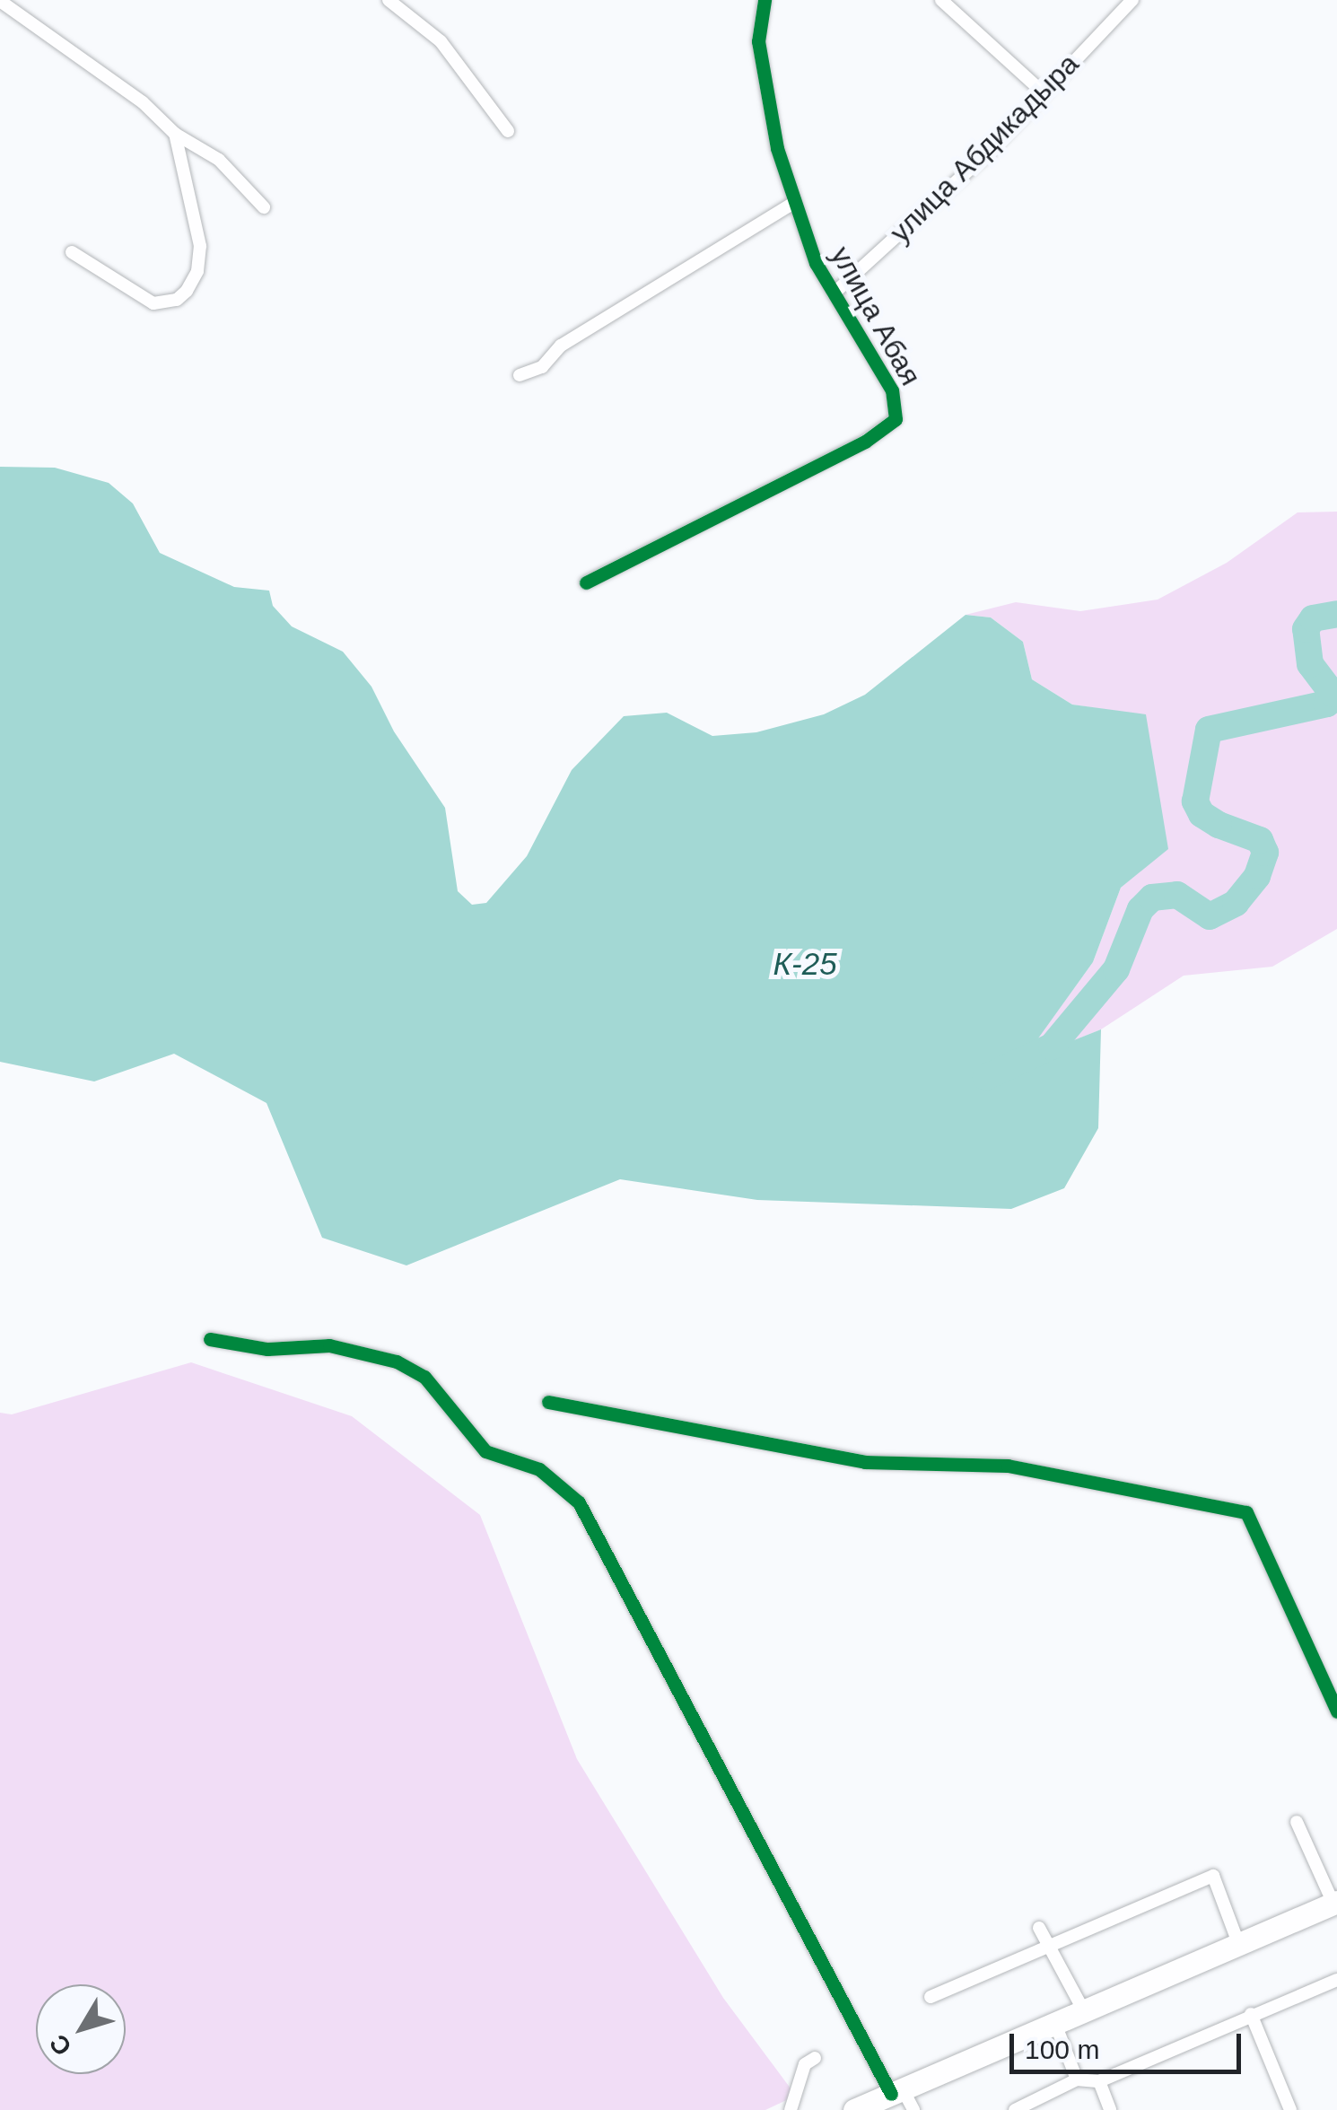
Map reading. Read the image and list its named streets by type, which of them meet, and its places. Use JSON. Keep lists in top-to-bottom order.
{
  "streets": {
    "street": ["улица Абдикадыра", "улица Абая"]
  },
  "crossings": [
    ["улица Абдикадыра", "улица Абая"]
  ],
  "water": ["К-25"],
  "scale_bar": "100 m",
  "north": "bottom left"
}
